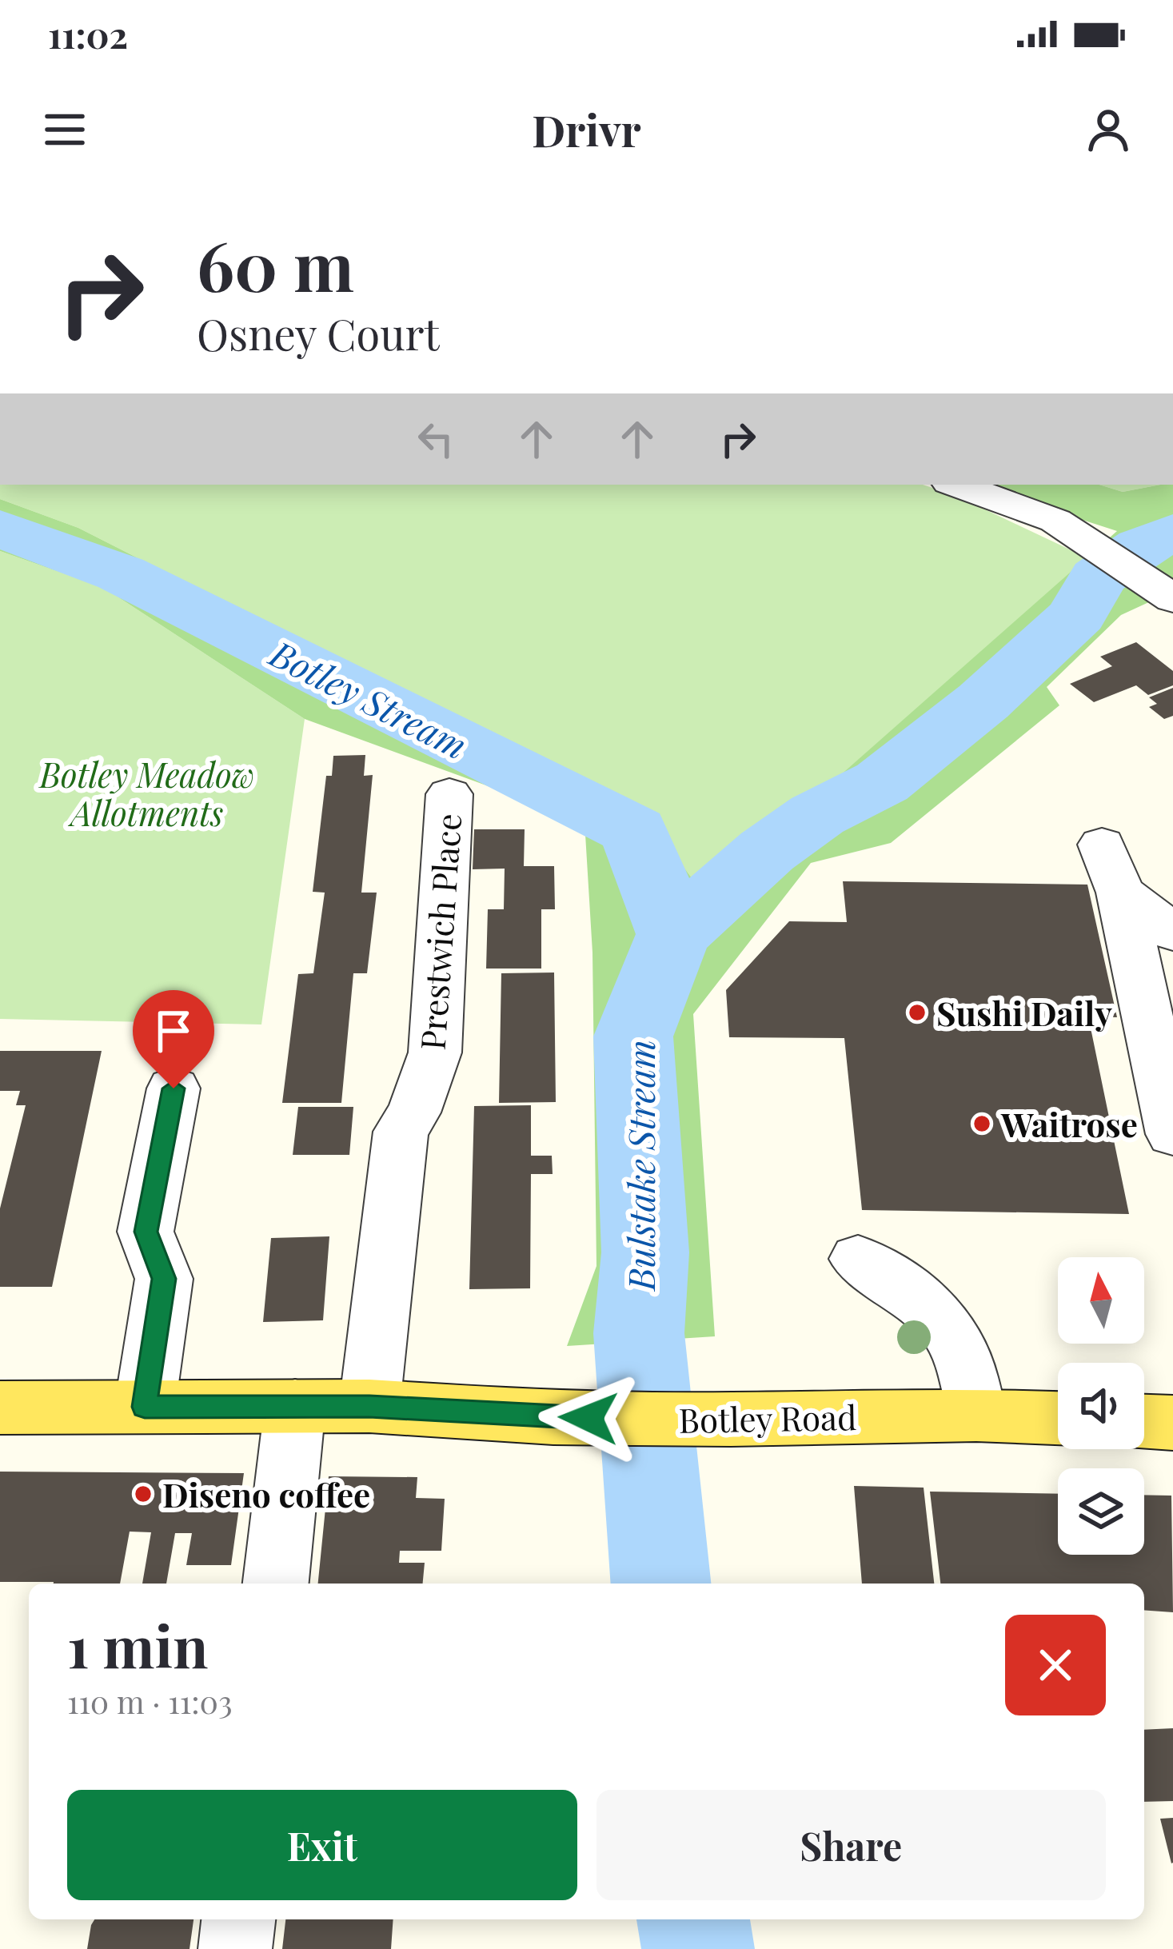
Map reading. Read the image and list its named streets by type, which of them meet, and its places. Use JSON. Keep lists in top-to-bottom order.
{
  "streets": {
    "main road": ["Botley Road"],
    "street": ["Prestwich Place"]
  },
  "crossings": [
    ["Prestwich Place", "Botley Road"]
  ],
  "water": ["Botley Stream", "Bulstake Stream"],
  "parks": ["Botley Meadow Allotments"],
  "places": ["Sushi Daily", "Waitrose", "Diseno coffee"],
  "north": "top",
  "page": {
    "status": "11:02",
    "header": "Drivr",
    "turn": ["60 m", "Osney Court"],
    "heading": ["1 min", "110 m · 11:03"],
    "buttons": ["Exit", "Share"]
  }
}
